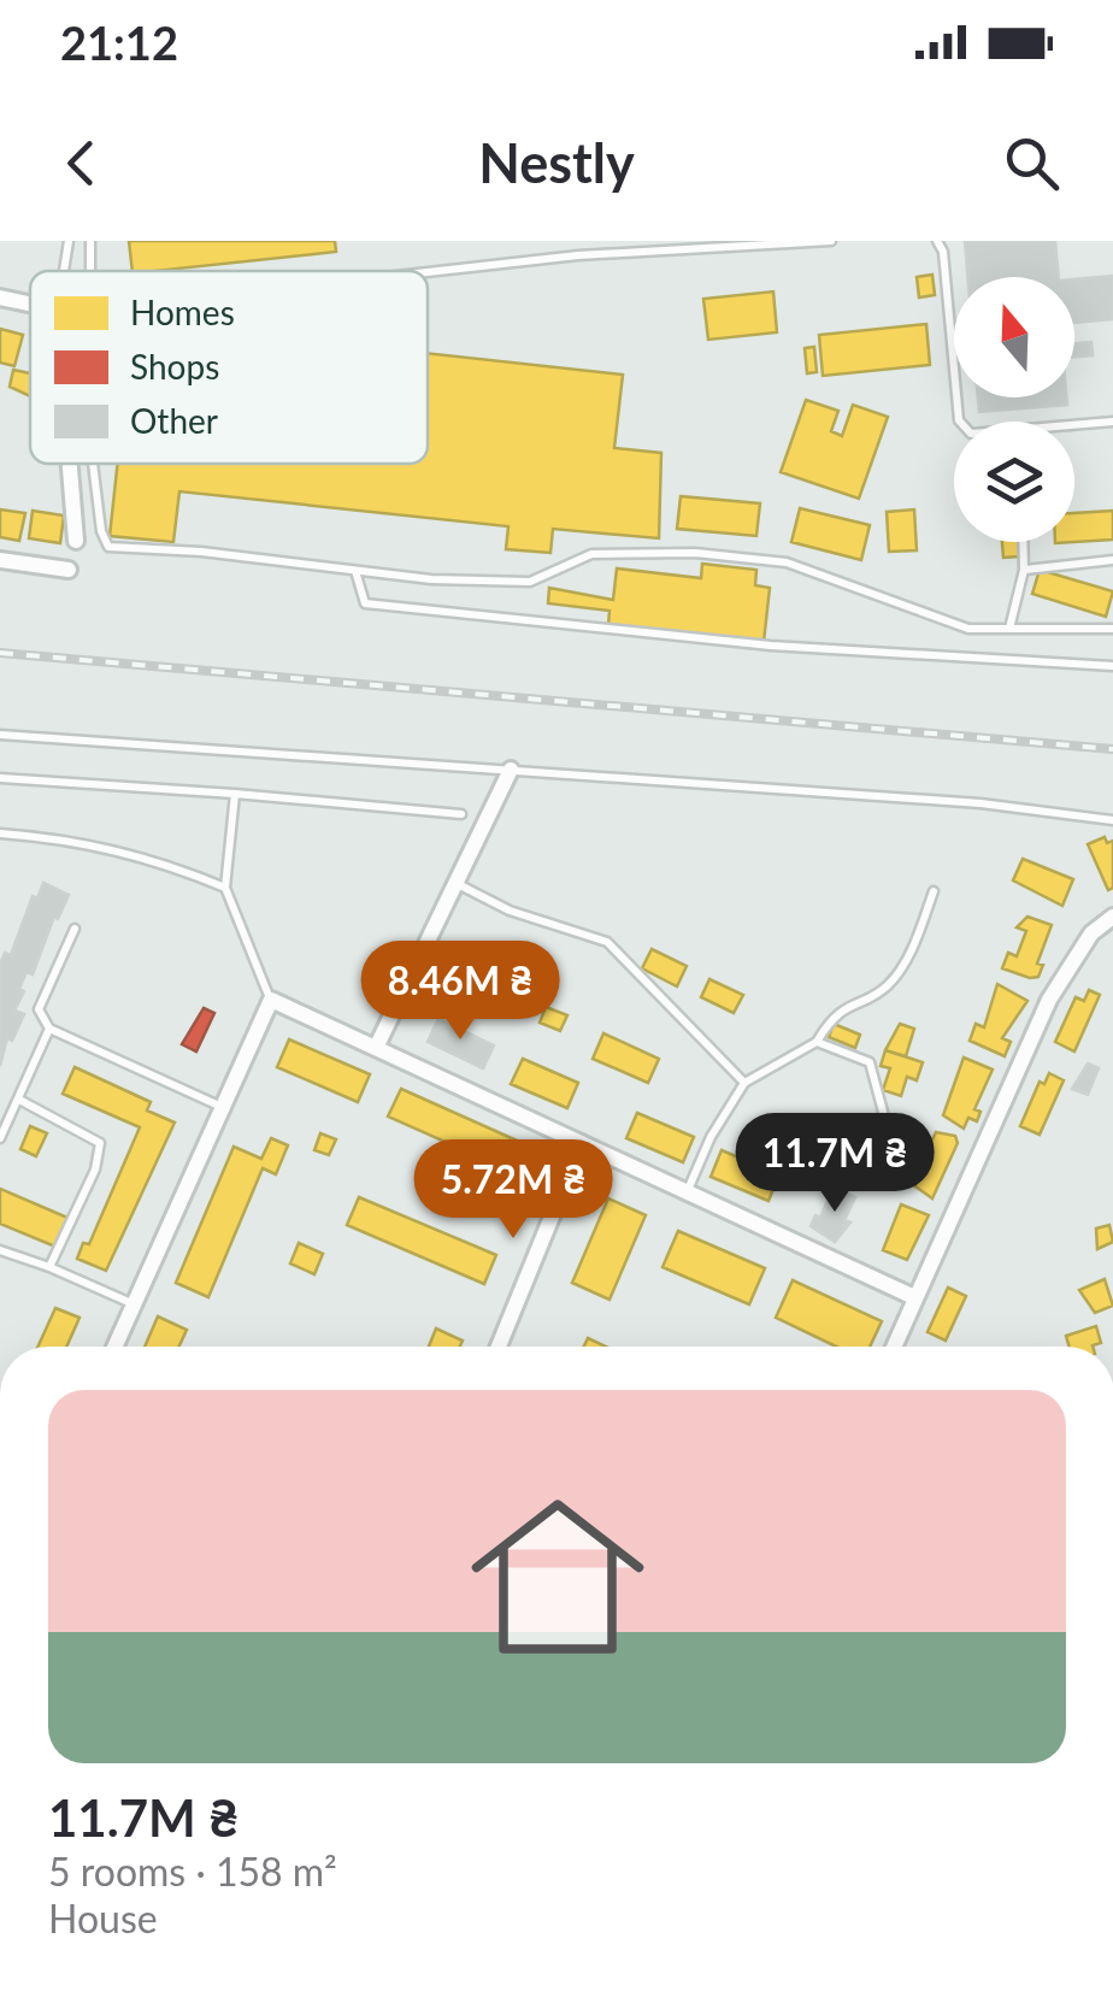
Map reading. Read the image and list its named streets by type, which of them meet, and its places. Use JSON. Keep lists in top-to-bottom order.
{
  "legend": ["Homes", "Shops", "Other"],
  "north": "top",
  "page": {
    "status": "21:12",
    "header": "Nestly",
    "price": ["8.46M ₴", "11.7M ₴", "5.72M ₴"],
    "list": [
      {
        "name": "11.7M ₴",
        "note": "5 rooms · 158 m² · House"
      }
    ]
  }
}
